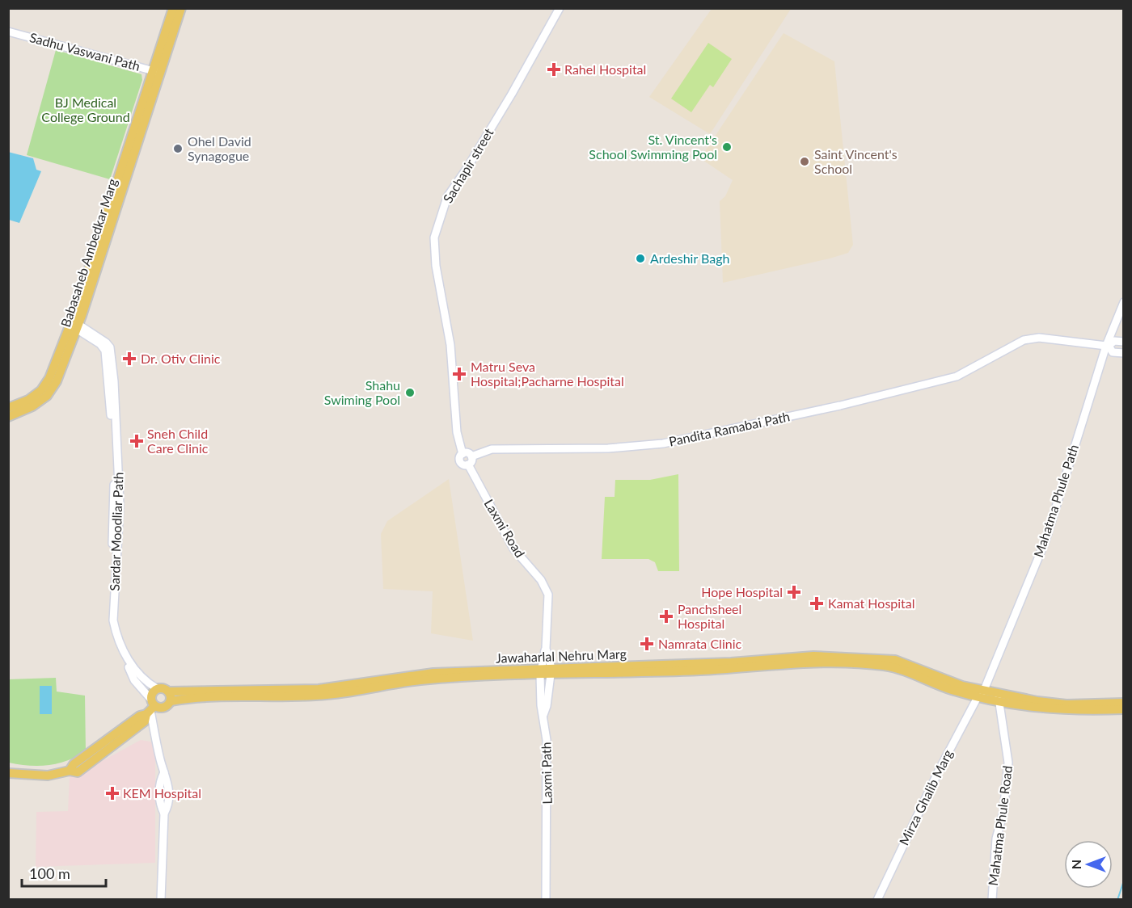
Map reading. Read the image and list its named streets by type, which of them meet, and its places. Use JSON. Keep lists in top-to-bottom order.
{
  "streets": {
    "main road": ["Babasaheb Ambedkar Marg", "Jawaharlal Nehru Marg"],
    "street": [
      "Sadhu Vaswani Path",
      "Sachapir street",
      "Pandita Ramabai Path",
      "Mahatma Phule Path",
      "Laxmi Road",
      "Sardar Moodliar Path",
      "Laxmi Path",
      "Mirza Ghalib Marg",
      "Mahatma Phule Road"
    ]
  },
  "crossings": [
    ["Sadhu Vaswani Path", "Babasaheb Ambedkar Marg"],
    ["Sachapir street", "Pandita Ramabai Path"],
    ["Sachapir street", "Laxmi Road"],
    ["Babasaheb Ambedkar Marg", "Sardar Moodliar Path"],
    ["Pandita Ramabai Path", "Mahatma Phule Path"],
    ["Pandita Ramabai Path", "Laxmi Road"],
    ["Mahatma Phule Path", "Jawaharlal Nehru Marg"],
    ["Mahatma Phule Path", "Mirza Ghalib Marg"],
    ["Laxmi Road", "Jawaharlal Nehru Marg"],
    ["Laxmi Road", "Laxmi Path"],
    ["Sardar Moodliar Path", "Jawaharlal Nehru Marg"],
    ["Jawaharlal Nehru Marg", "Laxmi Path"],
    ["Jawaharlal Nehru Marg", "Mirza Ghalib Marg"],
    ["Jawaharlal Nehru Marg", "Mahatma Phule Road"]
  ],
  "parks": ["BJ Medical College Ground"],
  "places": {
    "health": [
      "Rahel Hospital",
      "Dr. Otiv Clinic",
      "Matru Seva Hospital;Pacharne Hospital",
      "Sneh Child Care Clinic",
      "Hope Hospital",
      "Kamat Hospital",
      "Panchsheel Hospital",
      "Namrata Clinic",
      "KEM Hospital"
    ],
    "other": [
      "St. Vincent's School Swimming Pool",
      "Ohel David Synagogue",
      "Saint Vincent's School",
      "Ardeshir Bagh",
      "Shahu Swiming Pool"
    ]
  },
  "scale_bar": "100 m",
  "north": "left"
}
